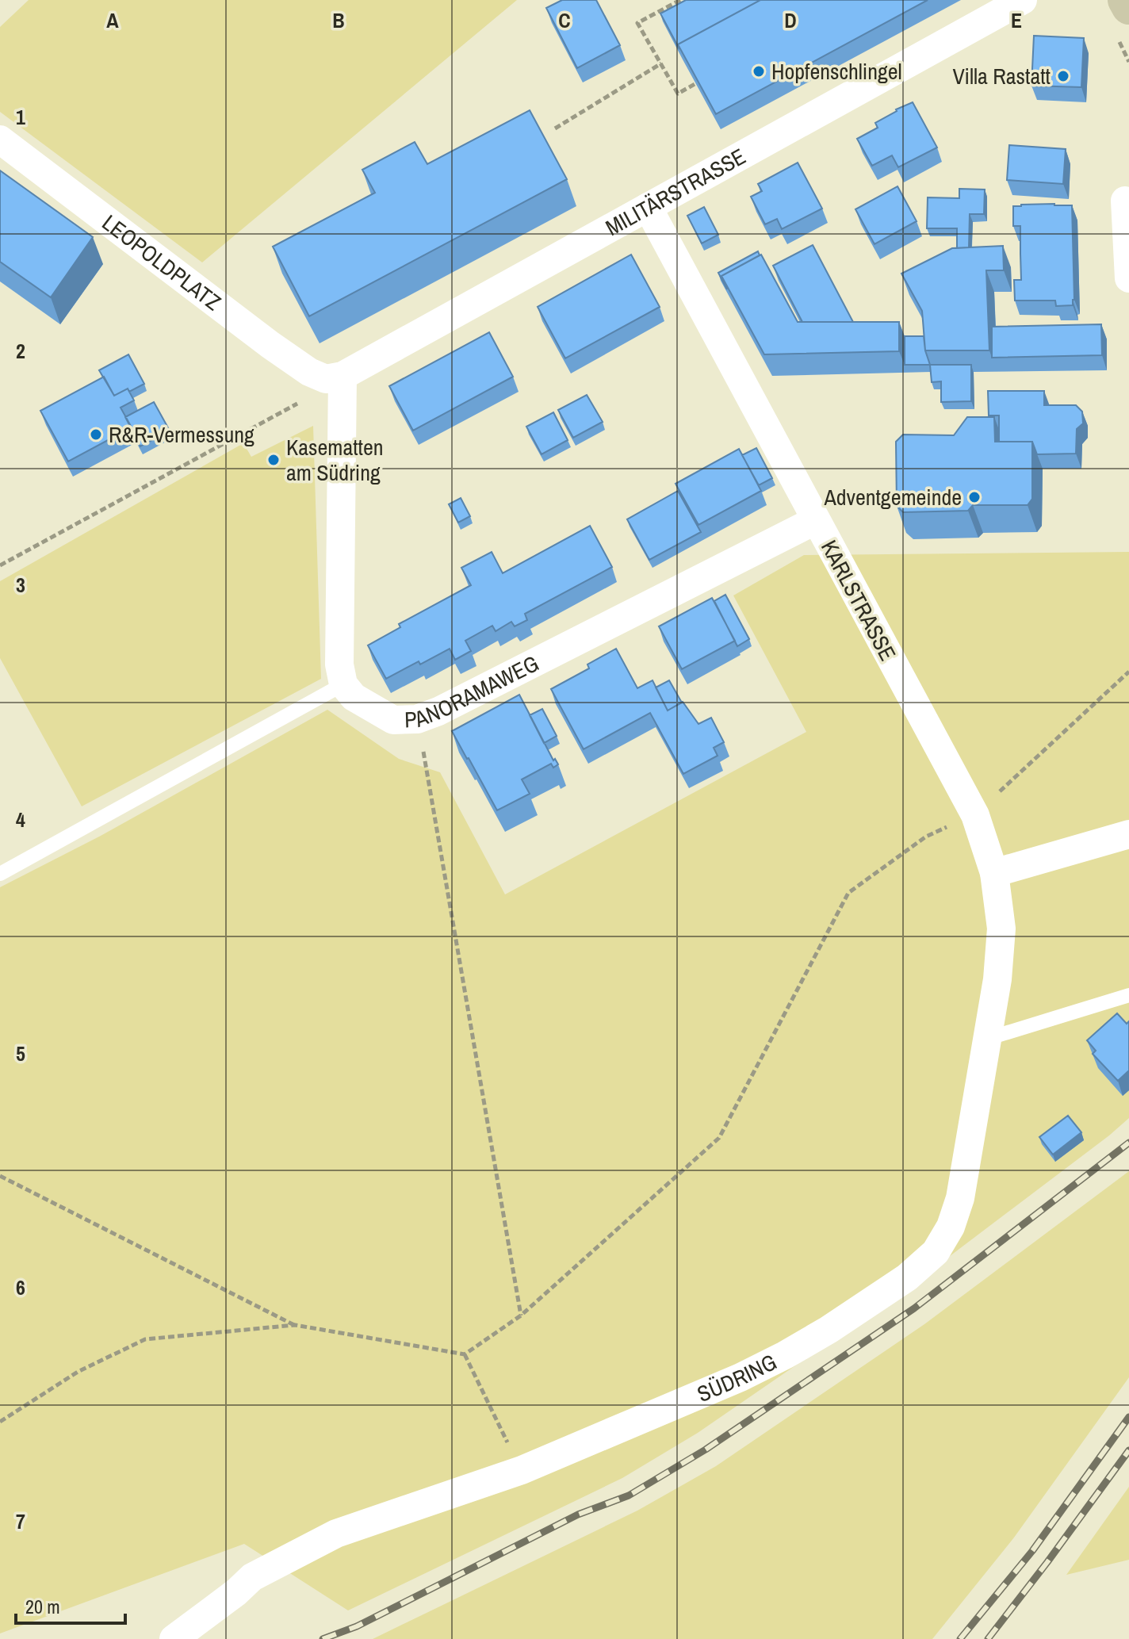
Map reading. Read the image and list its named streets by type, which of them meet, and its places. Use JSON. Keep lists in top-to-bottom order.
{
  "streets": {
    "street": [
      "MILITÄRSTRASSE",
      "LEOPOLDPLATZ",
      "KARLSTRASSE",
      "PANORAMAWEG",
      "SÜDRING"
    ]
  },
  "crossings": [
    ["MILITÄRSTRASSE", "LEOPOLDPLATZ"],
    ["MILITÄRSTRASSE", "KARLSTRASSE"],
    ["KARLSTRASSE", "PANORAMAWEG"],
    ["KARLSTRASSE", "SÜDRING"]
  ],
  "places": [
    "Hopfenschlingel",
    "Villa Rastatt",
    "R&R-Vermessung",
    "Kasematten am Südring",
    "Adventgemeinde"
  ],
  "scale_bar": "20 m",
  "grid": {
    "columns": [
      "A",
      "B",
      "C",
      "D",
      "E"
    ],
    "rows": [
      "1",
      "2",
      "3",
      "4",
      "5",
      "6",
      "7"
    ]
  }
}
